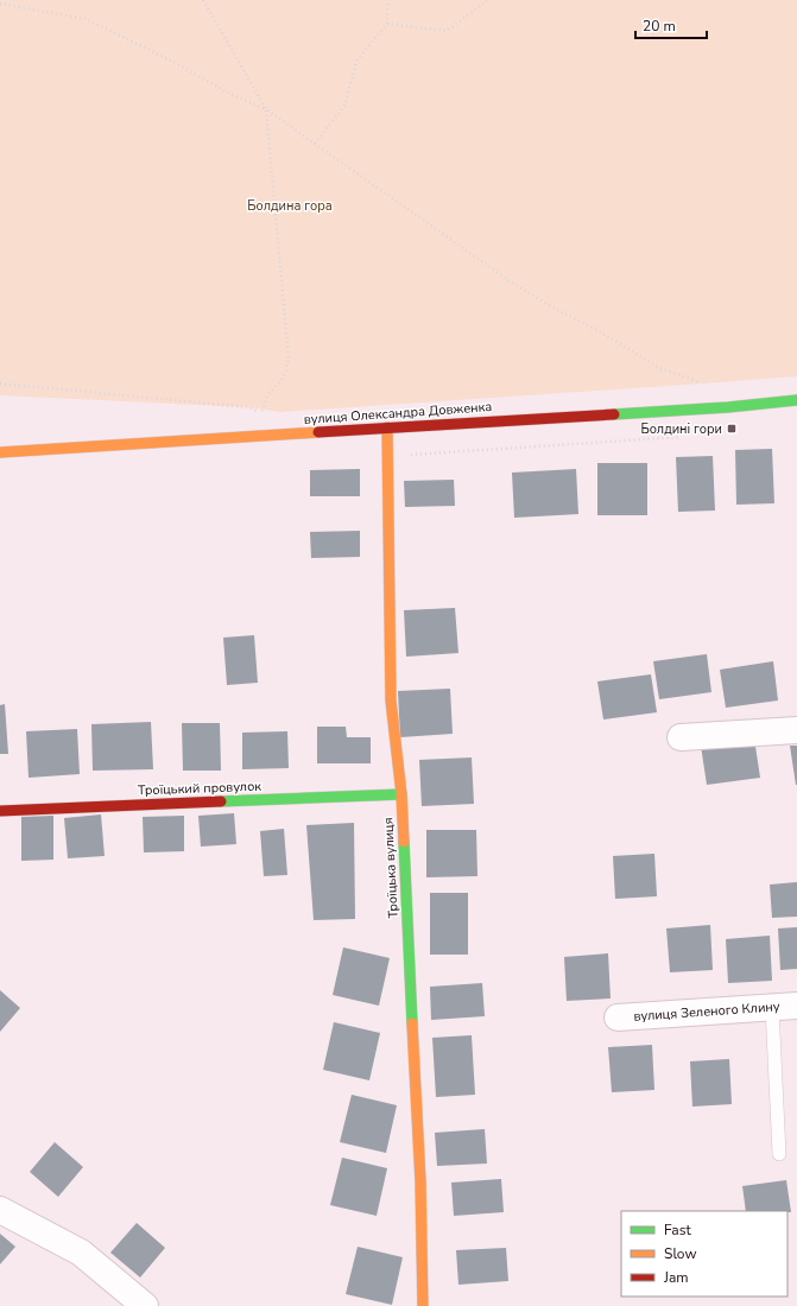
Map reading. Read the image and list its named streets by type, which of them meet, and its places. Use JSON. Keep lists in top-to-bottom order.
{
  "streets": {
    "street": [
      "вулиця Олександра Довженка",
      "Троїцький провулок",
      "Троїцька вулиця",
      "вулиця Зеленого Клину"
    ]
  },
  "crossings": [
    ["вулиця Олександра Довженка", "Троїцька вулиця"],
    ["Троїцький провулок", "Троїцька вулиця"]
  ],
  "parks": ["Болдина гора"],
  "places": {
    "transit": ["Болдині гори"]
  },
  "legend": ["Fast", "Slow", "Jam"],
  "scale_bar": "20 m"
}
